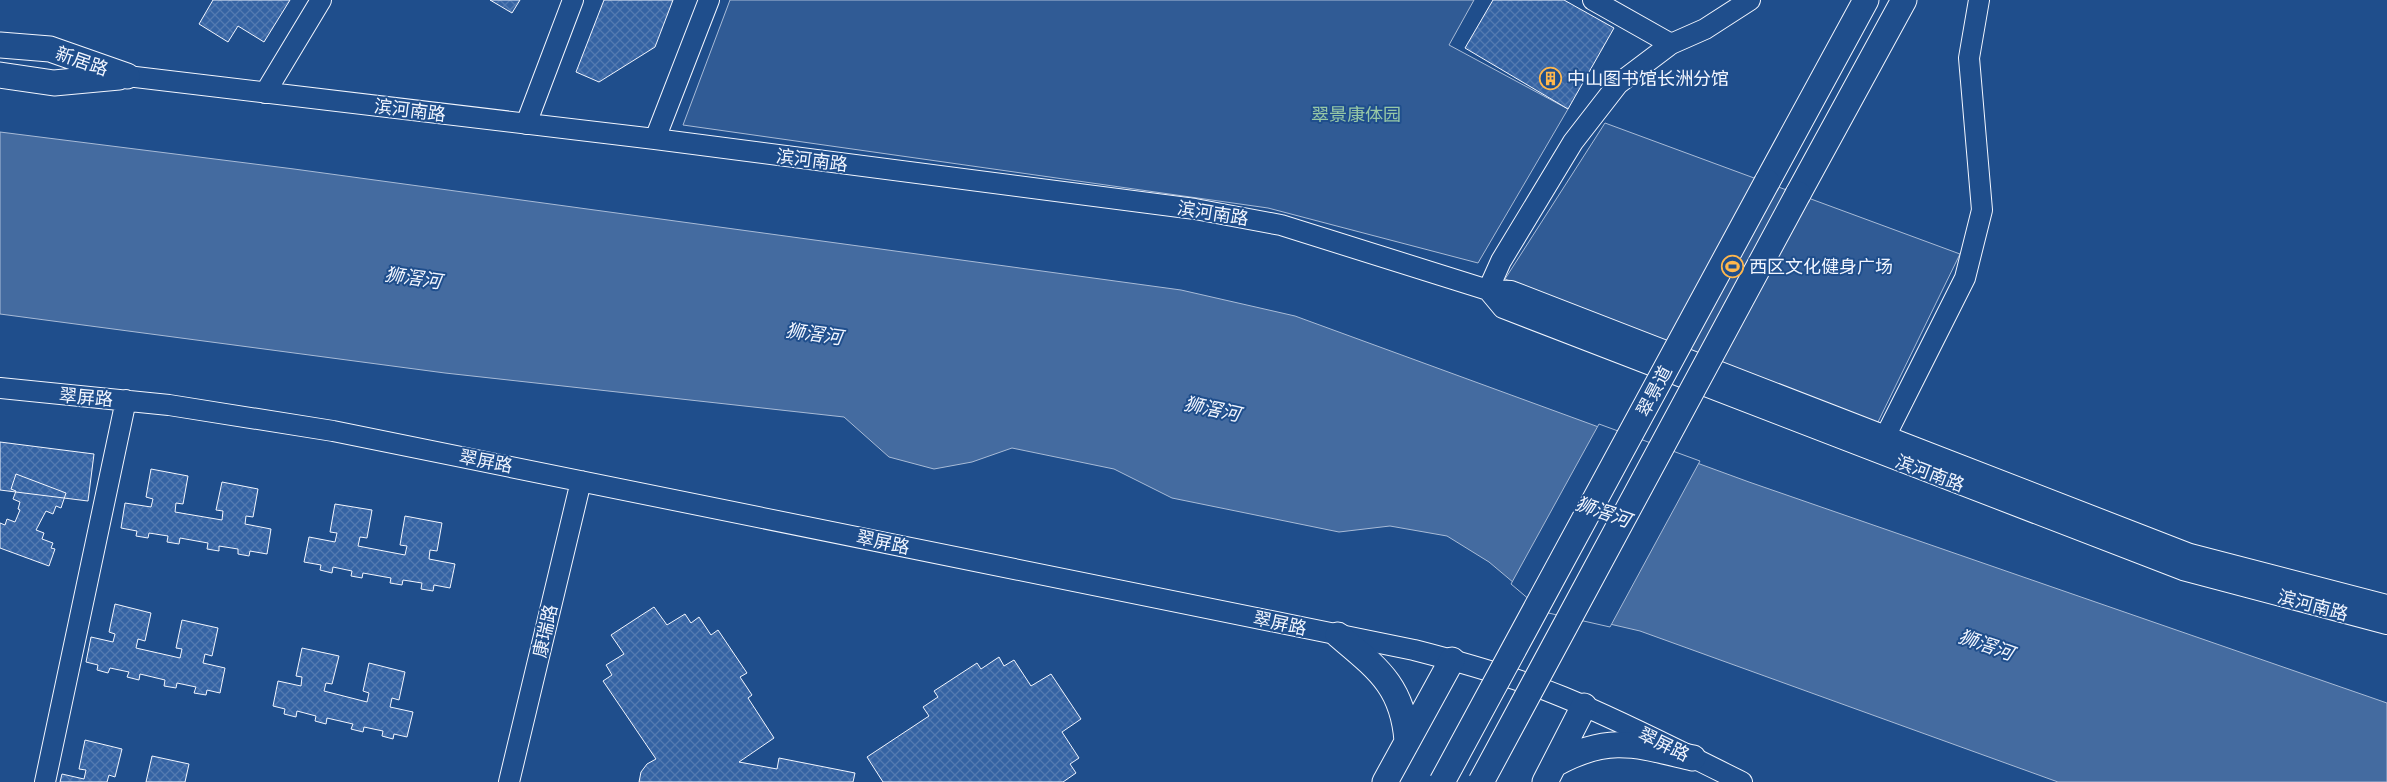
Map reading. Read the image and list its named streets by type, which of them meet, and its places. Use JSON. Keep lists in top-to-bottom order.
{
  "streets": {
    "main road": ["新居路", "翠景道"],
    "street": ["滨河南路", "翠屏路", "康瑞路"]
  },
  "crossings": [
    ["新居路", "滨河南路"],
    ["翠屏路", "康瑞路"]
  ],
  "water": ["狮滘河"],
  "parks": ["翠景康体园"],
  "places": {
    "building": ["中山图书馆长洲分馆"],
    "sports": ["西区文化健身广场"]
  }
}
